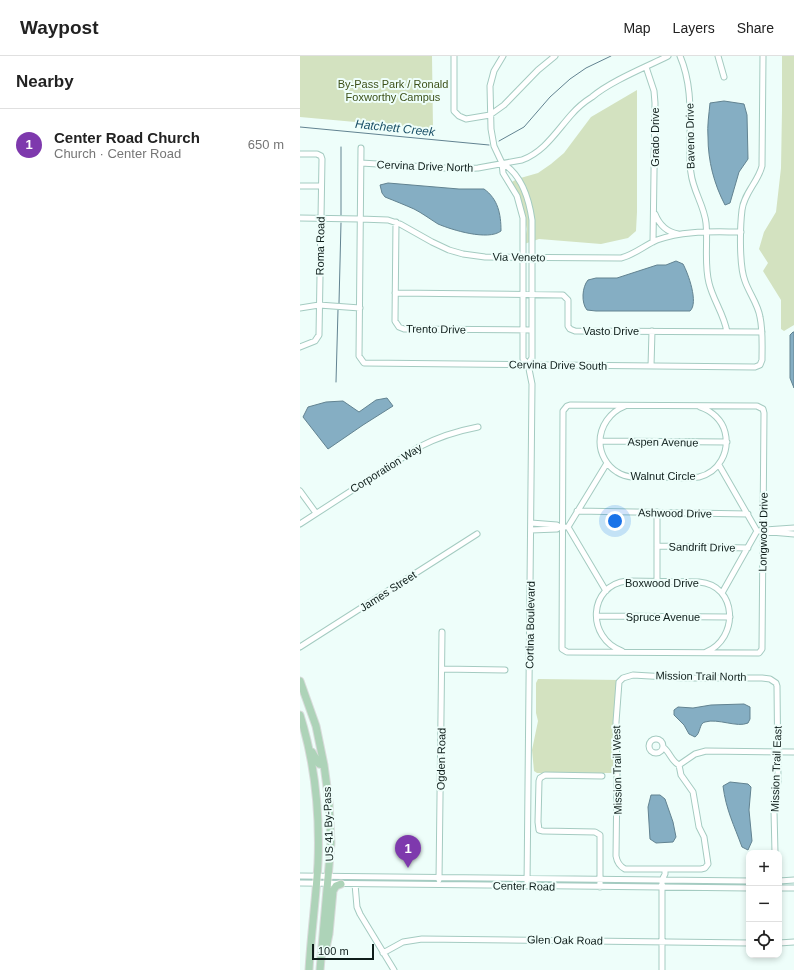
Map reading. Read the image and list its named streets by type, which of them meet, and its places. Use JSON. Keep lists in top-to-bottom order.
{
  "streets": {
    "main road": ["US 41 By-Pass"],
    "street": [
      "Baveno Drive",
      "Grado Drive",
      "Cervina Drive North",
      "Roma Road",
      "Via Veneto",
      "Trento Drive",
      "Vasto Drive",
      "Cervina Drive South",
      "Aspen Avenue",
      "Corporation Way",
      "Walnut Circle",
      "Ashwood Drive",
      "Longwood Drive",
      "Sandrift Drive",
      "Boxwood Drive",
      "James Street",
      "Spruce Avenue",
      "Cortina Boulevard",
      "Mission Trail North",
      "Ogden Road",
      "Mission Trail East",
      "Mission Trail West",
      "Center Road",
      "Glen Oak Road"
    ]
  },
  "crossings": [
    ["Baveno Drive", "Via Veneto"],
    ["Baveno Drive", "Vasto Drive"],
    ["Grado Drive", "Cervina Drive North"],
    ["Grado Drive", "Via Veneto"],
    ["Cervina Drive North", "Via Veneto"],
    ["Cervina Drive North", "Cervina Drive South"],
    ["Cervina Drive North", "Cortina Boulevard"],
    ["Roma Road", "Via Veneto"],
    ["Via Veneto", "Trento Drive"],
    ["Via Veneto", "Cervina Drive South"],
    ["Via Veneto", "Cortina Boulevard"],
    ["Trento Drive", "Vasto Drive"],
    ["Trento Drive", "Cortina Boulevard"],
    ["Vasto Drive", "Cervina Drive South"],
    ["Vasto Drive", "Cortina Boulevard"],
    ["Cervina Drive South", "Cortina Boulevard"],
    ["Cortina Boulevard", "Center Road"],
    ["Mission Trail North", "Mission Trail East"],
    ["Mission Trail North", "Mission Trail West"],
    ["Ogden Road", "Center Road"],
    ["US 41 By-Pass", "Center Road"]
  ],
  "water": ["Hatchett Creek"],
  "parks": ["By-Pass Park / Ronald Foxworthy Campus"],
  "scale_bar": "100 m",
  "page": {
    "header": "Waypost",
    "nav": ["Map", "Layers", "Share"],
    "heading": "Nearby",
    "list": [
      {
        "mark": "1",
        "name": "Center Road Church",
        "note": "Church · Center Road",
        "value": "650 m"
      }
    ],
    "pins": "1",
    "map_buttons": ["+", "−"],
    "scale": "100 m"
  }
}
